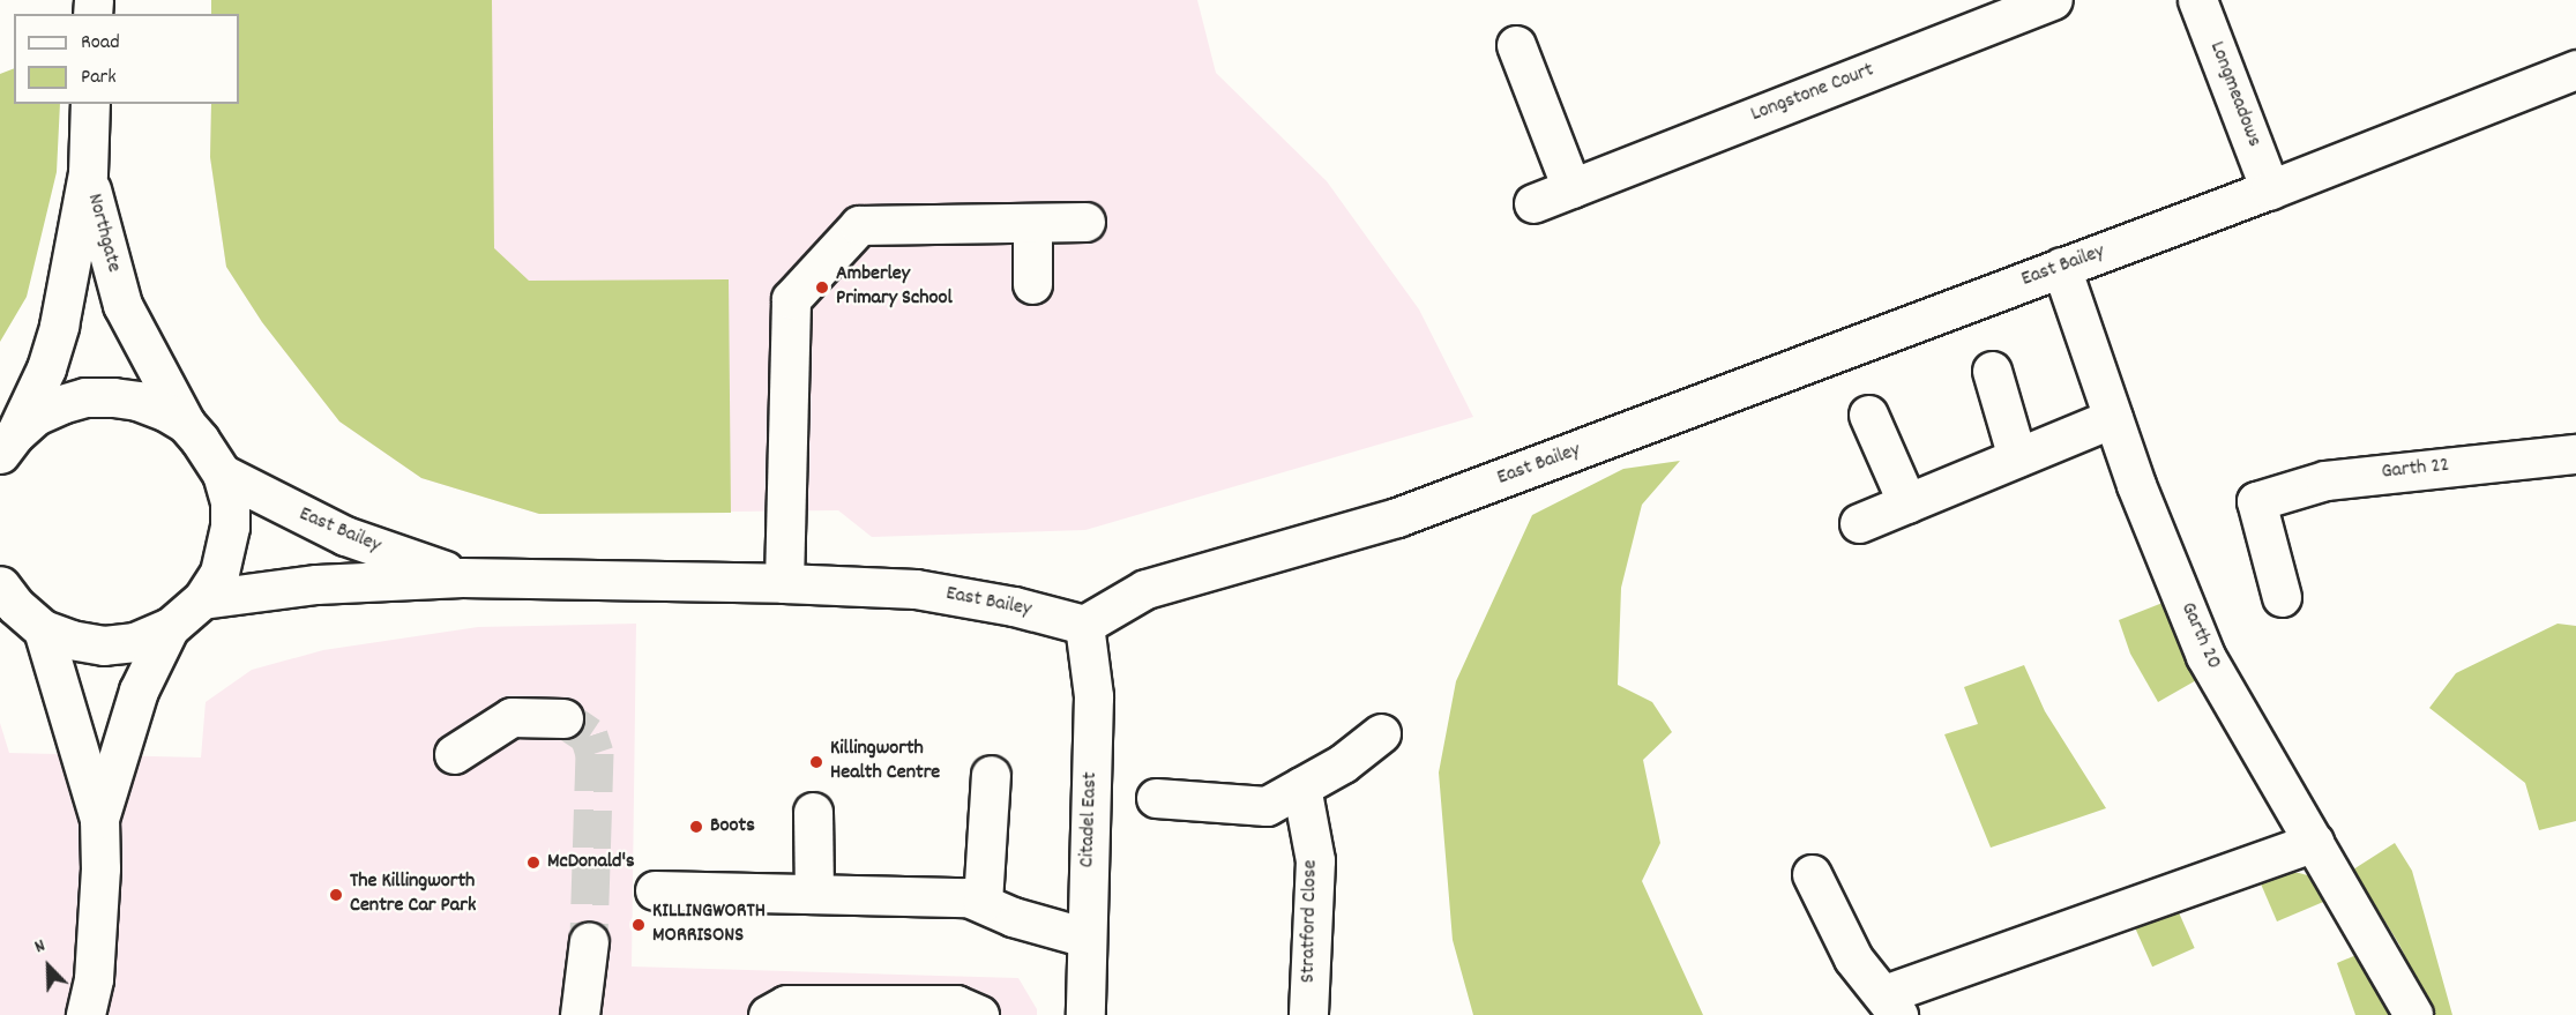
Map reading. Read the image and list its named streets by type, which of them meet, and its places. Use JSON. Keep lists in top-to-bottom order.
{
  "streets": {
    "street": [
      "Longstone Court",
      "Longmeadows",
      "Northgate",
      "East Bailey",
      "Garth 22",
      "Garth 20",
      "Citadel East",
      "Stratford Close"
    ]
  },
  "crossings": [
    ["Longmeadows", "East Bailey"],
    ["Northgate", "East Bailey"],
    ["East Bailey", "Garth 20"],
    ["East Bailey", "Citadel East"]
  ],
  "places": [
    "Amberley Primary School",
    "Killingworth Health Centre",
    "Boots",
    "McDonald's",
    "The Killingworth Centre Car Park",
    "KILLINGWORTH MORRISONS"
  ],
  "legend": ["Road", "Park"],
  "north": "top left"
}
